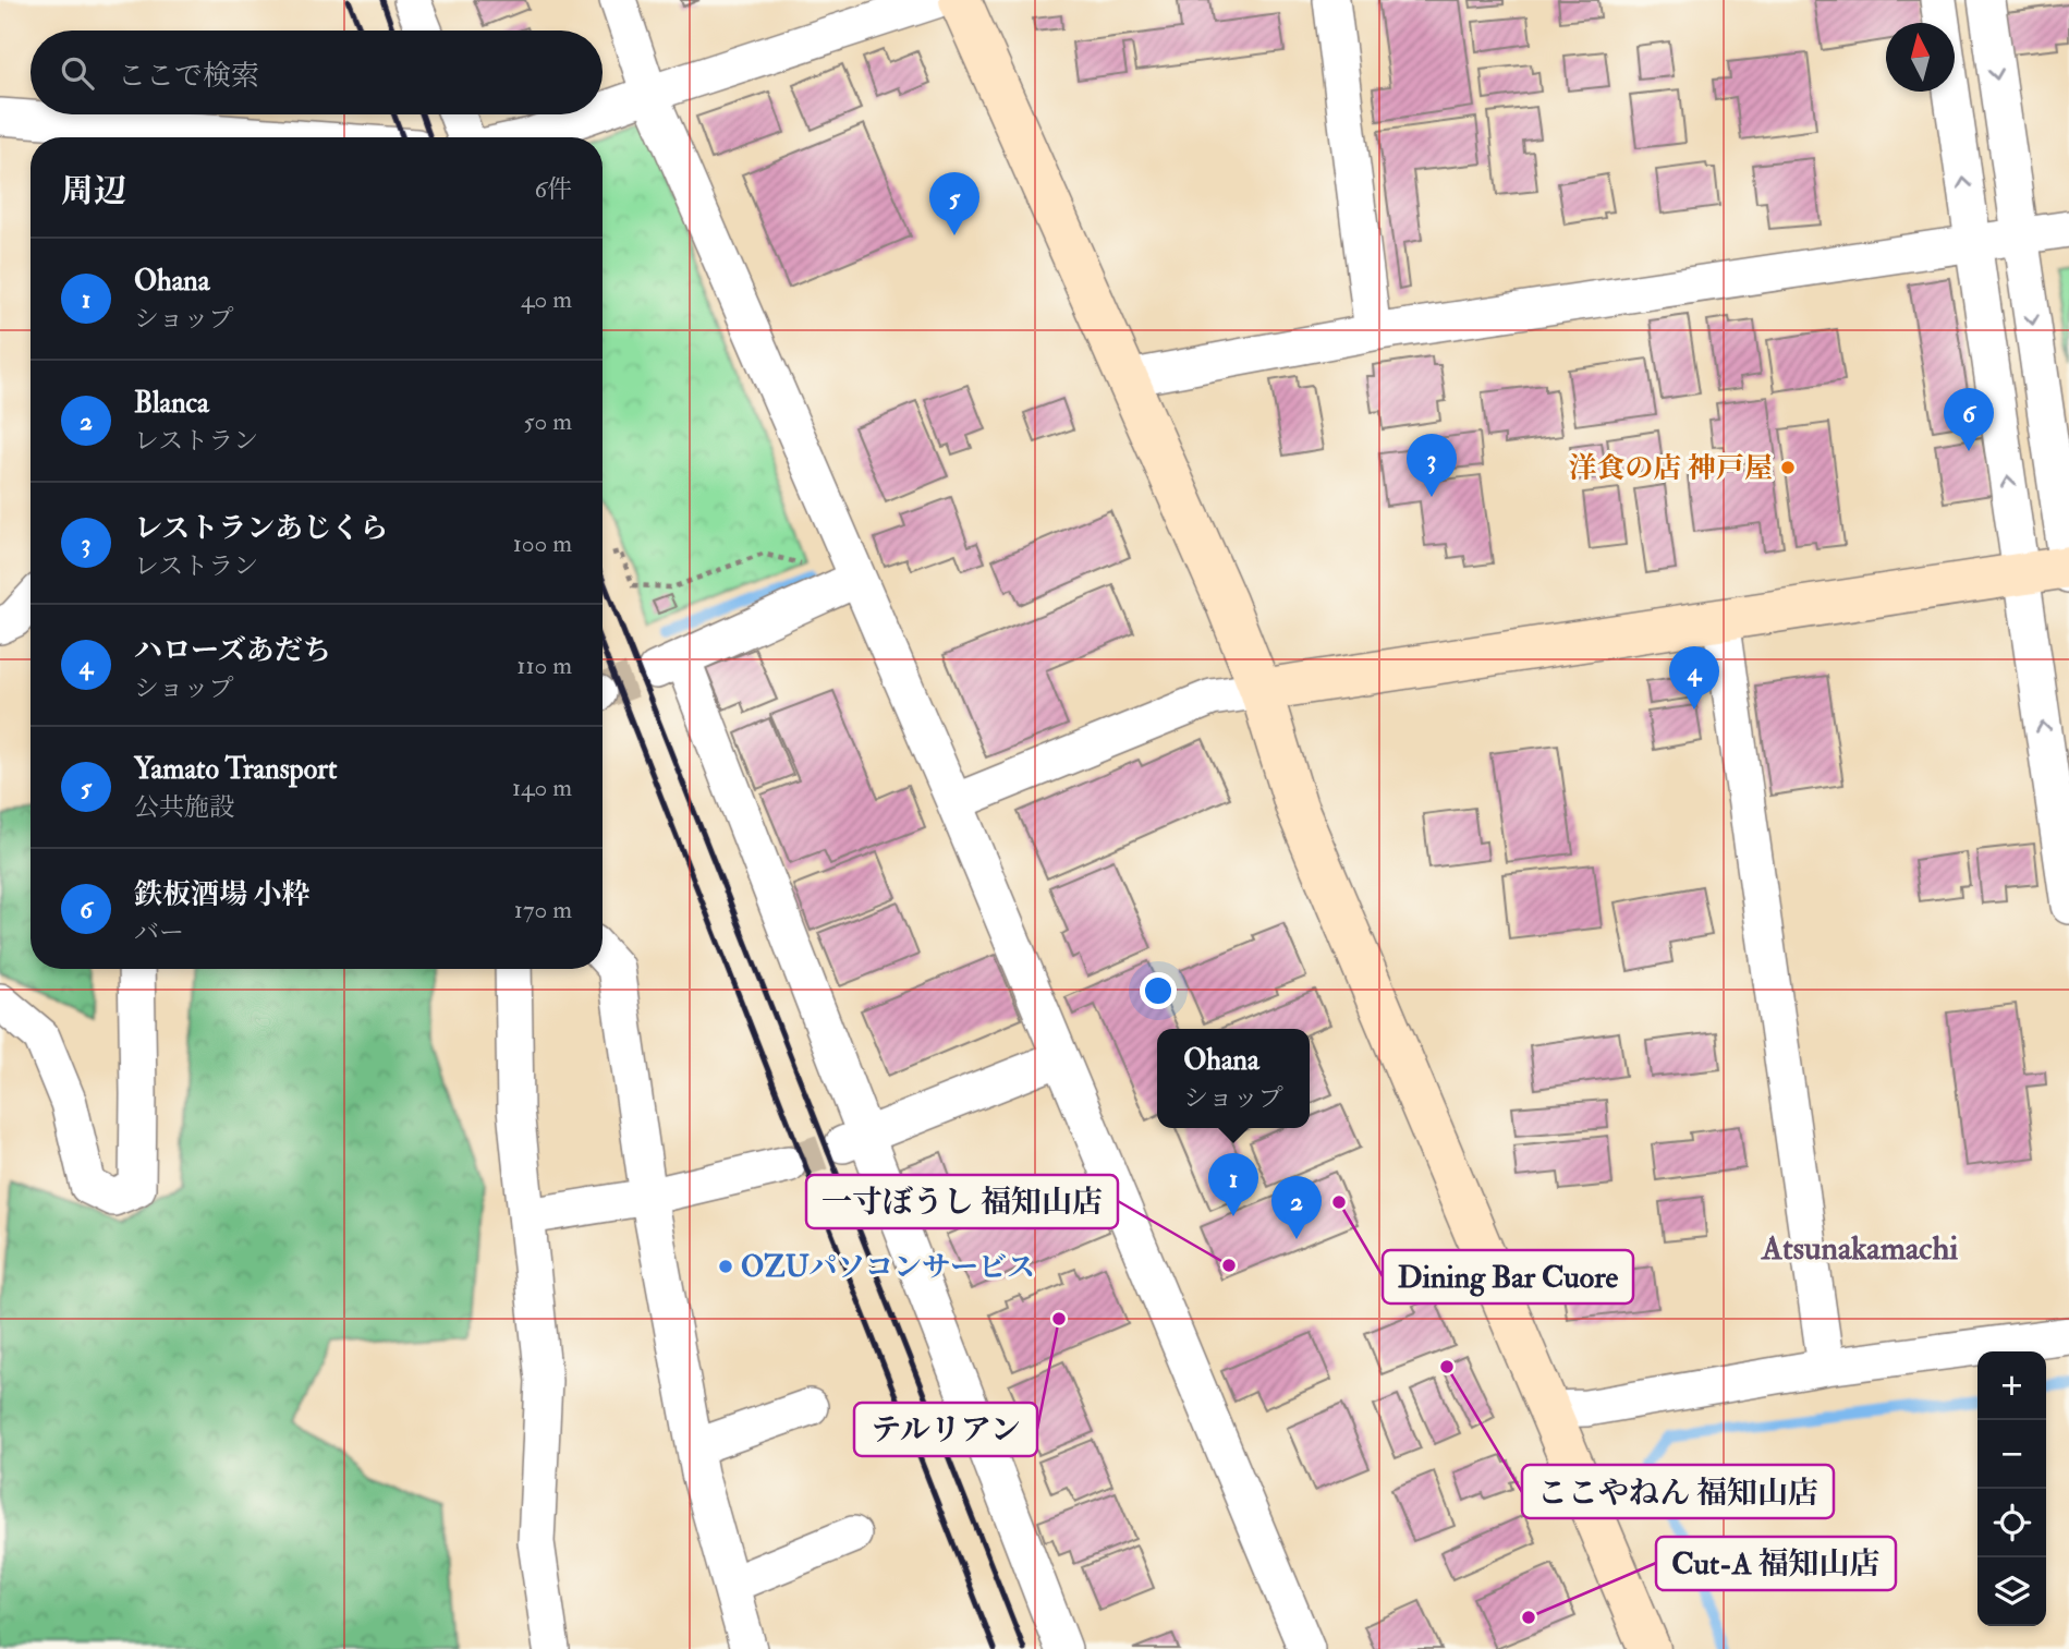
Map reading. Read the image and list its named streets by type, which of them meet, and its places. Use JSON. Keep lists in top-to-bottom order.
{
  "districts": ["Atsunakamachi"],
  "places": [
    "洋食の店 神戸屋",
    "Dining Bar Cuore",
    "一寸ぼうし 福知山店",
    "OZUパソコンサービス",
    "テルリアン",
    "ここやねん 福知山店",
    "Cut-A 福知山店"
  ],
  "north": "top",
  "page": {
    "search": "ここで検索",
    "heading": ["周辺", "6件"],
    "pins": [
      "5",
      "6",
      "3",
      "4",
      "1",
      "2"
    ],
    "list": [
      {
        "mark": "1",
        "name": "Ohana",
        "note": "ショップ",
        "value": "40 m"
      },
      {
        "mark": "2",
        "name": "Blanca",
        "note": "レストラン",
        "value": "50 m"
      },
      {
        "mark": "3",
        "name": "レストランあじくら",
        "note": "レストラン",
        "value": "100 m"
      },
      {
        "mark": "4",
        "name": "ハローズあだち",
        "note": "ショップ",
        "value": "110 m"
      },
      {
        "mark": "5",
        "name": "Yamato Transport",
        "note": "公共施設",
        "value": "140 m"
      },
      {
        "mark": "6",
        "name": "鉄板酒場 小粋",
        "note": "バー",
        "value": "170 m"
      }
    ],
    "popup": ["Ohana", "ショップ"],
    "map_buttons": ["+", "−"]
  }
}
